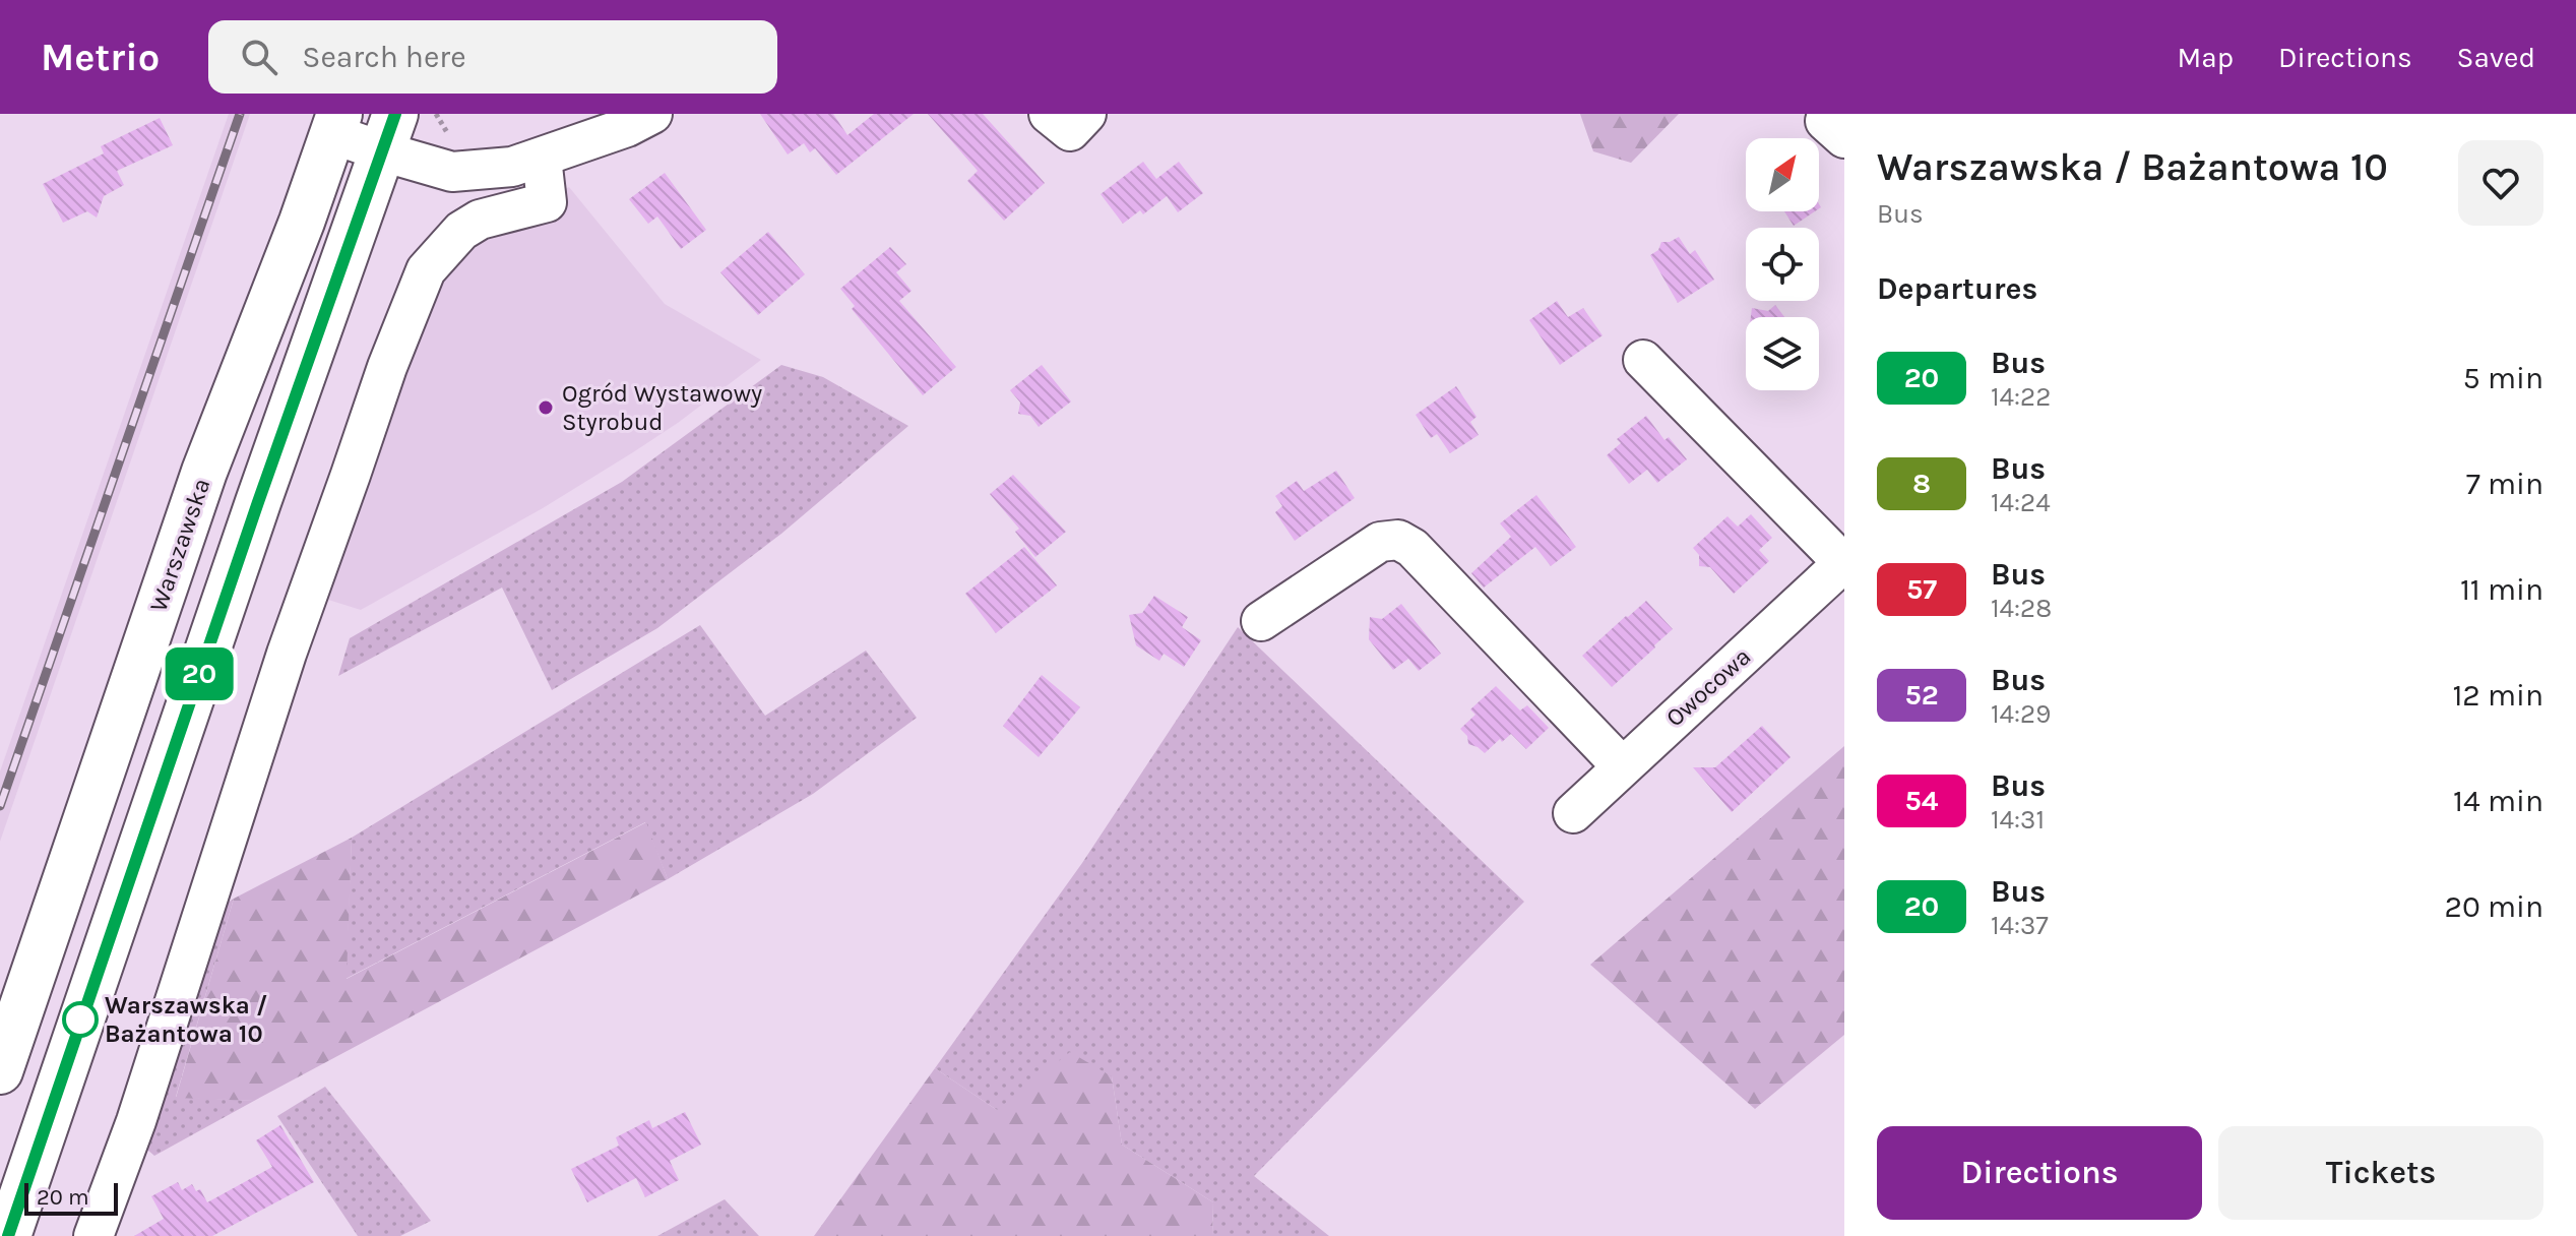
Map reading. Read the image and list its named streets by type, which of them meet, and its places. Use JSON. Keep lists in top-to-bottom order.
{
  "streets": {
    "main road": ["Warszawska"],
    "street": ["Owocowa"]
  },
  "places": ["Ogród Wystawowy Styrobud", "Warszawska / Bażantowa 10"],
  "lines": ["bus line 20"],
  "scale_bar": "20 m",
  "north": "top right",
  "page": {
    "header": "Metrio",
    "search": "Search here",
    "nav": ["Map", "Directions", "Saved"],
    "on_map": "20",
    "heading": [
      ["Warszawska / Bażantowa 10", "Bus"],
      "Departures"
    ],
    "list": [
      {
        "mark": "20",
        "name": "Bus",
        "note": "14:22",
        "value": "5 min"
      },
      {
        "mark": "8",
        "name": "Bus",
        "note": "14:24",
        "value": "7 min"
      },
      {
        "mark": "57",
        "name": "Bus",
        "note": "14:28",
        "value": "11 min"
      },
      {
        "mark": "52",
        "name": "Bus",
        "note": "14:29",
        "value": "12 min"
      },
      {
        "mark": "54",
        "name": "Bus",
        "note": "14:31",
        "value": "14 min"
      },
      {
        "mark": "20",
        "name": "Bus",
        "note": "14:37",
        "value": "20 min"
      }
    ],
    "buttons": ["Directions", "Tickets"],
    "scale": "20 m"
  }
}
